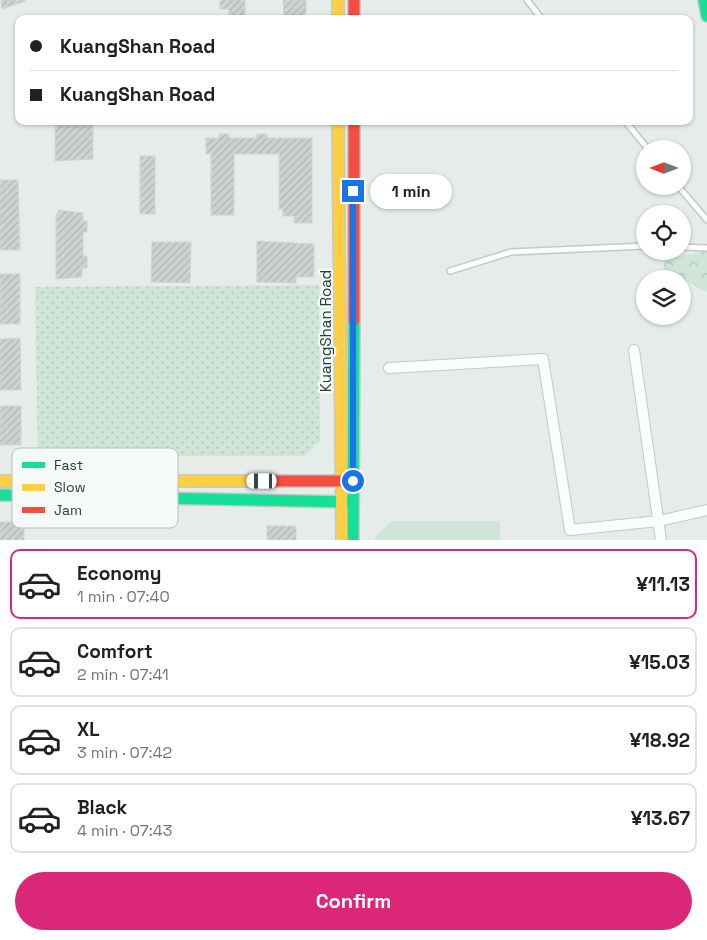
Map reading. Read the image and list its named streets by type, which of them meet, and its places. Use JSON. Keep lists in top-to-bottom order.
{
  "streets": {
    "main road": ["KuangShan Road"]
  },
  "legend": ["Fast", "Slow", "Jam"],
  "north": "left",
  "page": {
    "banner": ["KuangShan Road", "KuangShan Road"],
    "bubble": "1 min",
    "list": [
      {
        "name": "Economy",
        "note": "1 min · 07:40",
        "value": "¥11.13"
      },
      {
        "name": "Comfort",
        "note": "2 min · 07:41",
        "value": "¥15.03"
      },
      {
        "name": "XL",
        "note": "3 min · 07:42",
        "value": "¥18.92"
      },
      {
        "name": "Black",
        "note": "4 min · 07:43",
        "value": "¥13.67"
      }
    ],
    "buttons": "Confirm"
  }
}
